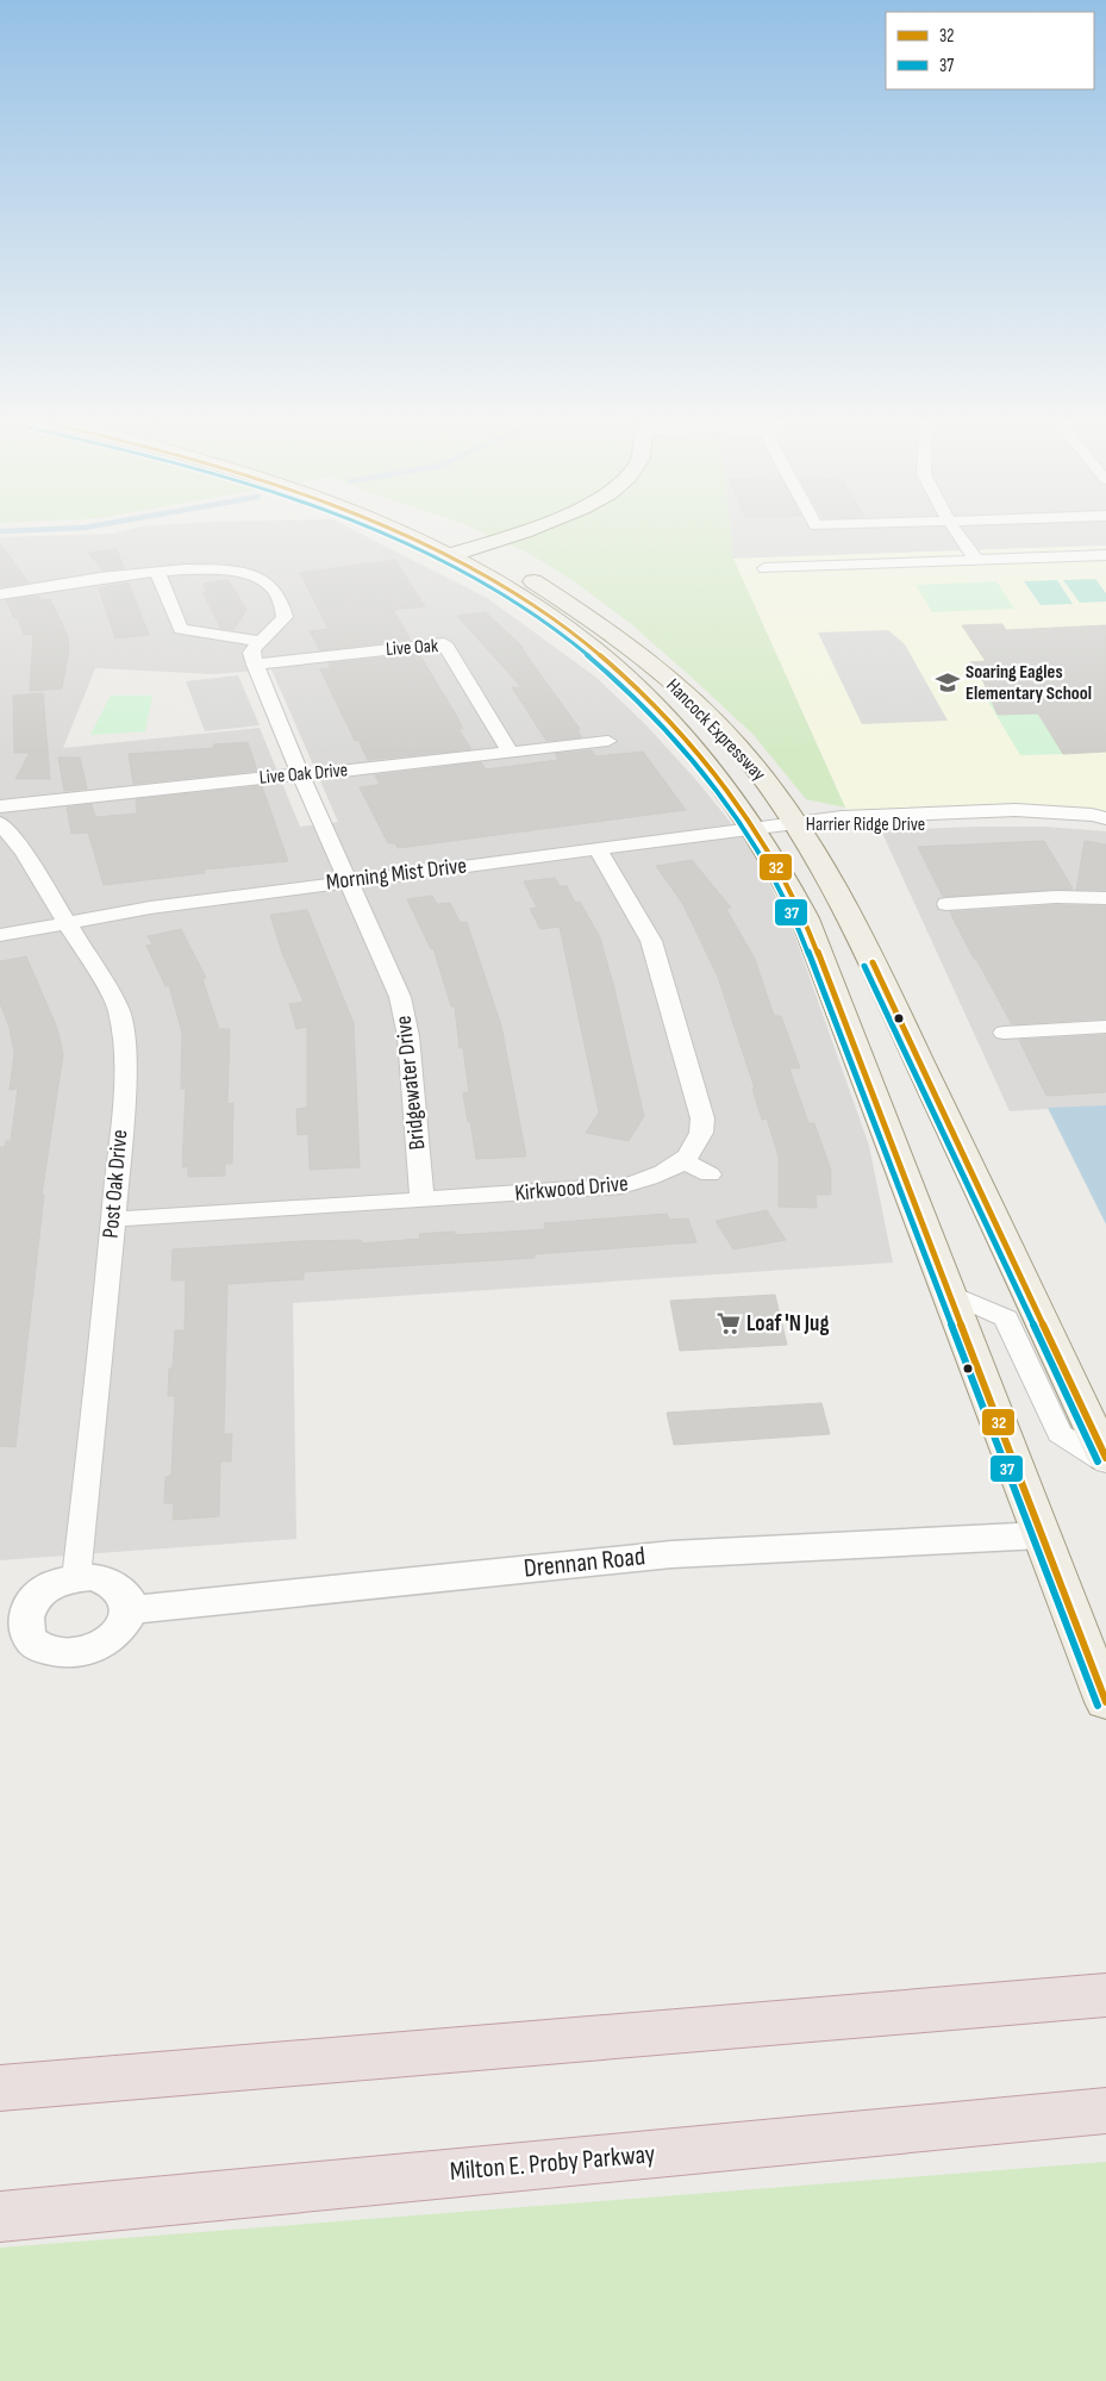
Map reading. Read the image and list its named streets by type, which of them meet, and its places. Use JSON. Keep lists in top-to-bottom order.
{
  "streets": {
    "highway": ["Milton E. Proby Parkway"],
    "main road": ["Hancock Expressway"],
    "street": [
      "Live Oak",
      "Live Oak Drive",
      "Harrier Ridge Drive",
      "Morning Mist Drive",
      "Bridgewater Drive",
      "Post Oak Drive",
      "Kirkwood Drive",
      "Drennan Road"
    ]
  },
  "crossings": [
    ["Live Oak", "Live Oak Drive"],
    ["Live Oak", "Bridgewater Drive"],
    ["Hancock Expressway", "Harrier Ridge Drive"],
    ["Hancock Expressway", "Morning Mist Drive"],
    ["Hancock Expressway", "Drennan Road"],
    ["Live Oak Drive", "Bridgewater Drive"],
    ["Harrier Ridge Drive", "Morning Mist Drive"],
    ["Morning Mist Drive", "Bridgewater Drive"],
    ["Morning Mist Drive", "Post Oak Drive"],
    ["Morning Mist Drive", "Kirkwood Drive"],
    ["Bridgewater Drive", "Kirkwood Drive"],
    ["Post Oak Drive", "Kirkwood Drive"],
    ["Post Oak Drive", "Drennan Road"]
  ],
  "places": {
    "school or university": ["Soaring Eagles Elementary School"],
    "supermarket": ["Loaf 'N Jug"]
  },
  "lines": ["transit line 32", "transit line 37"],
  "legend": ["32", "37"]
}
